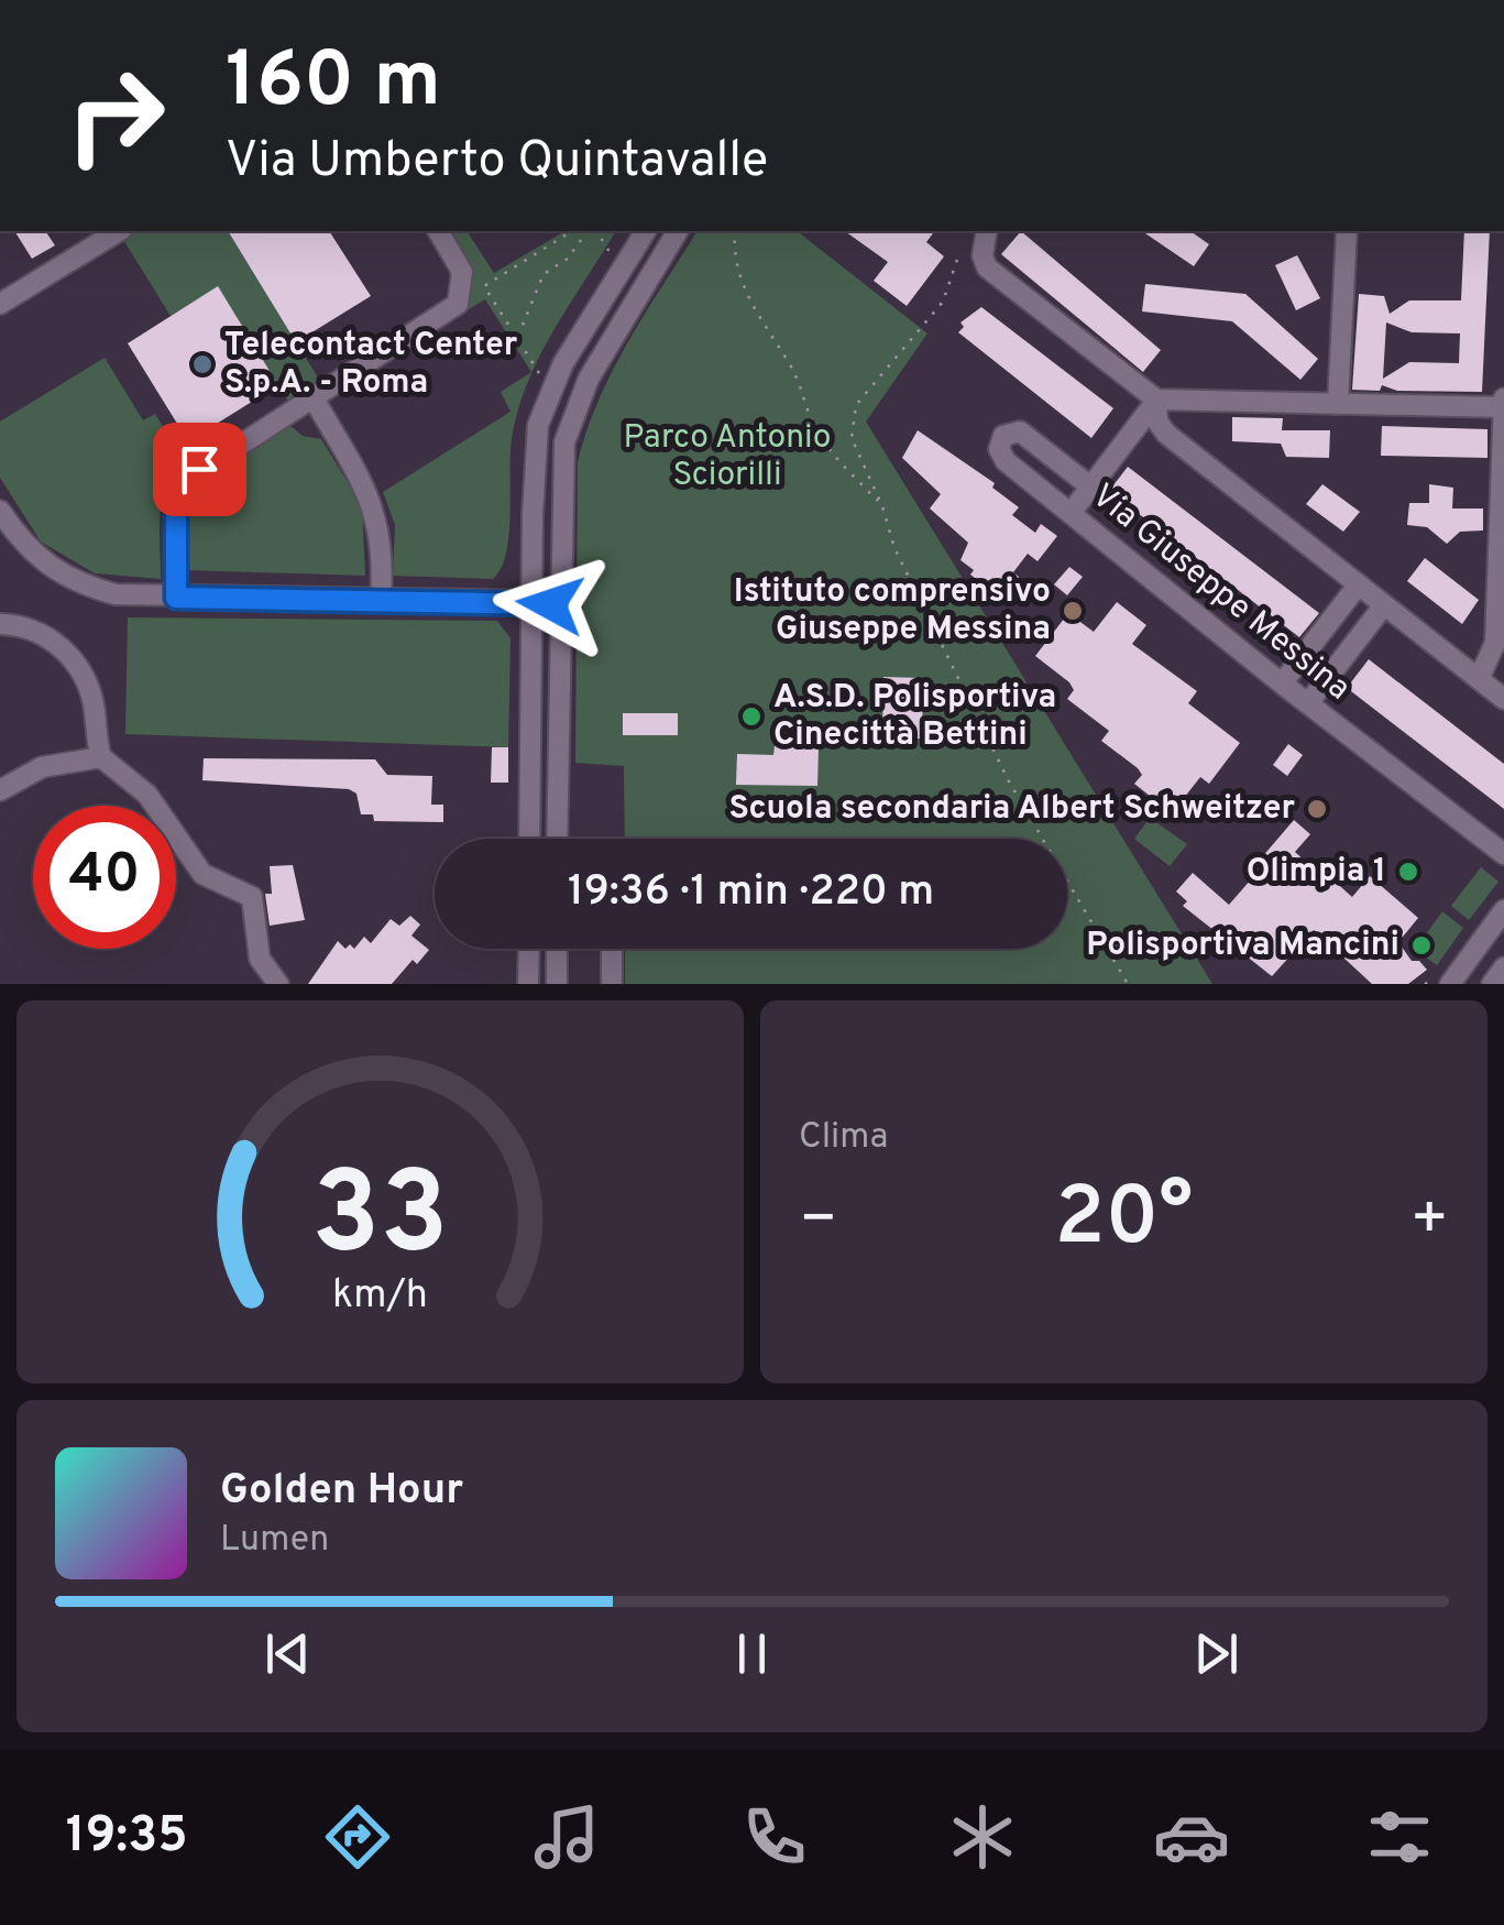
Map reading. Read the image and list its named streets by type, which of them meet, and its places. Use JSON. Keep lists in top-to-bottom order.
{
  "streets": {
    "street": ["Via Giuseppe Messina"]
  },
  "parks": ["Parco Antonio Sciorilli"],
  "places": [
    "Telecontact Center S.p.A. - Roma",
    "Istituto comprensivo Giuseppe Messina",
    "A.S.D. Polisportiva Cinecittà Bettini",
    "Scuola secondaria Albert Schweitzer",
    "Olimpia 1",
    "Polisportiva Mancini"
  ],
  "page": {
    "turn": ["160 m", "Via Umberto Quintavalle"],
    "limit": "40",
    "trip": "19:36 · 1 min · 220 m",
    "tile": "Clima",
    "heat": ["−", "20°", "+"],
    "song": ["Golden Hour", "Lumen"],
    "tabs": "19:35",
    "gauge": ["33", "km/h"]
  }
}
